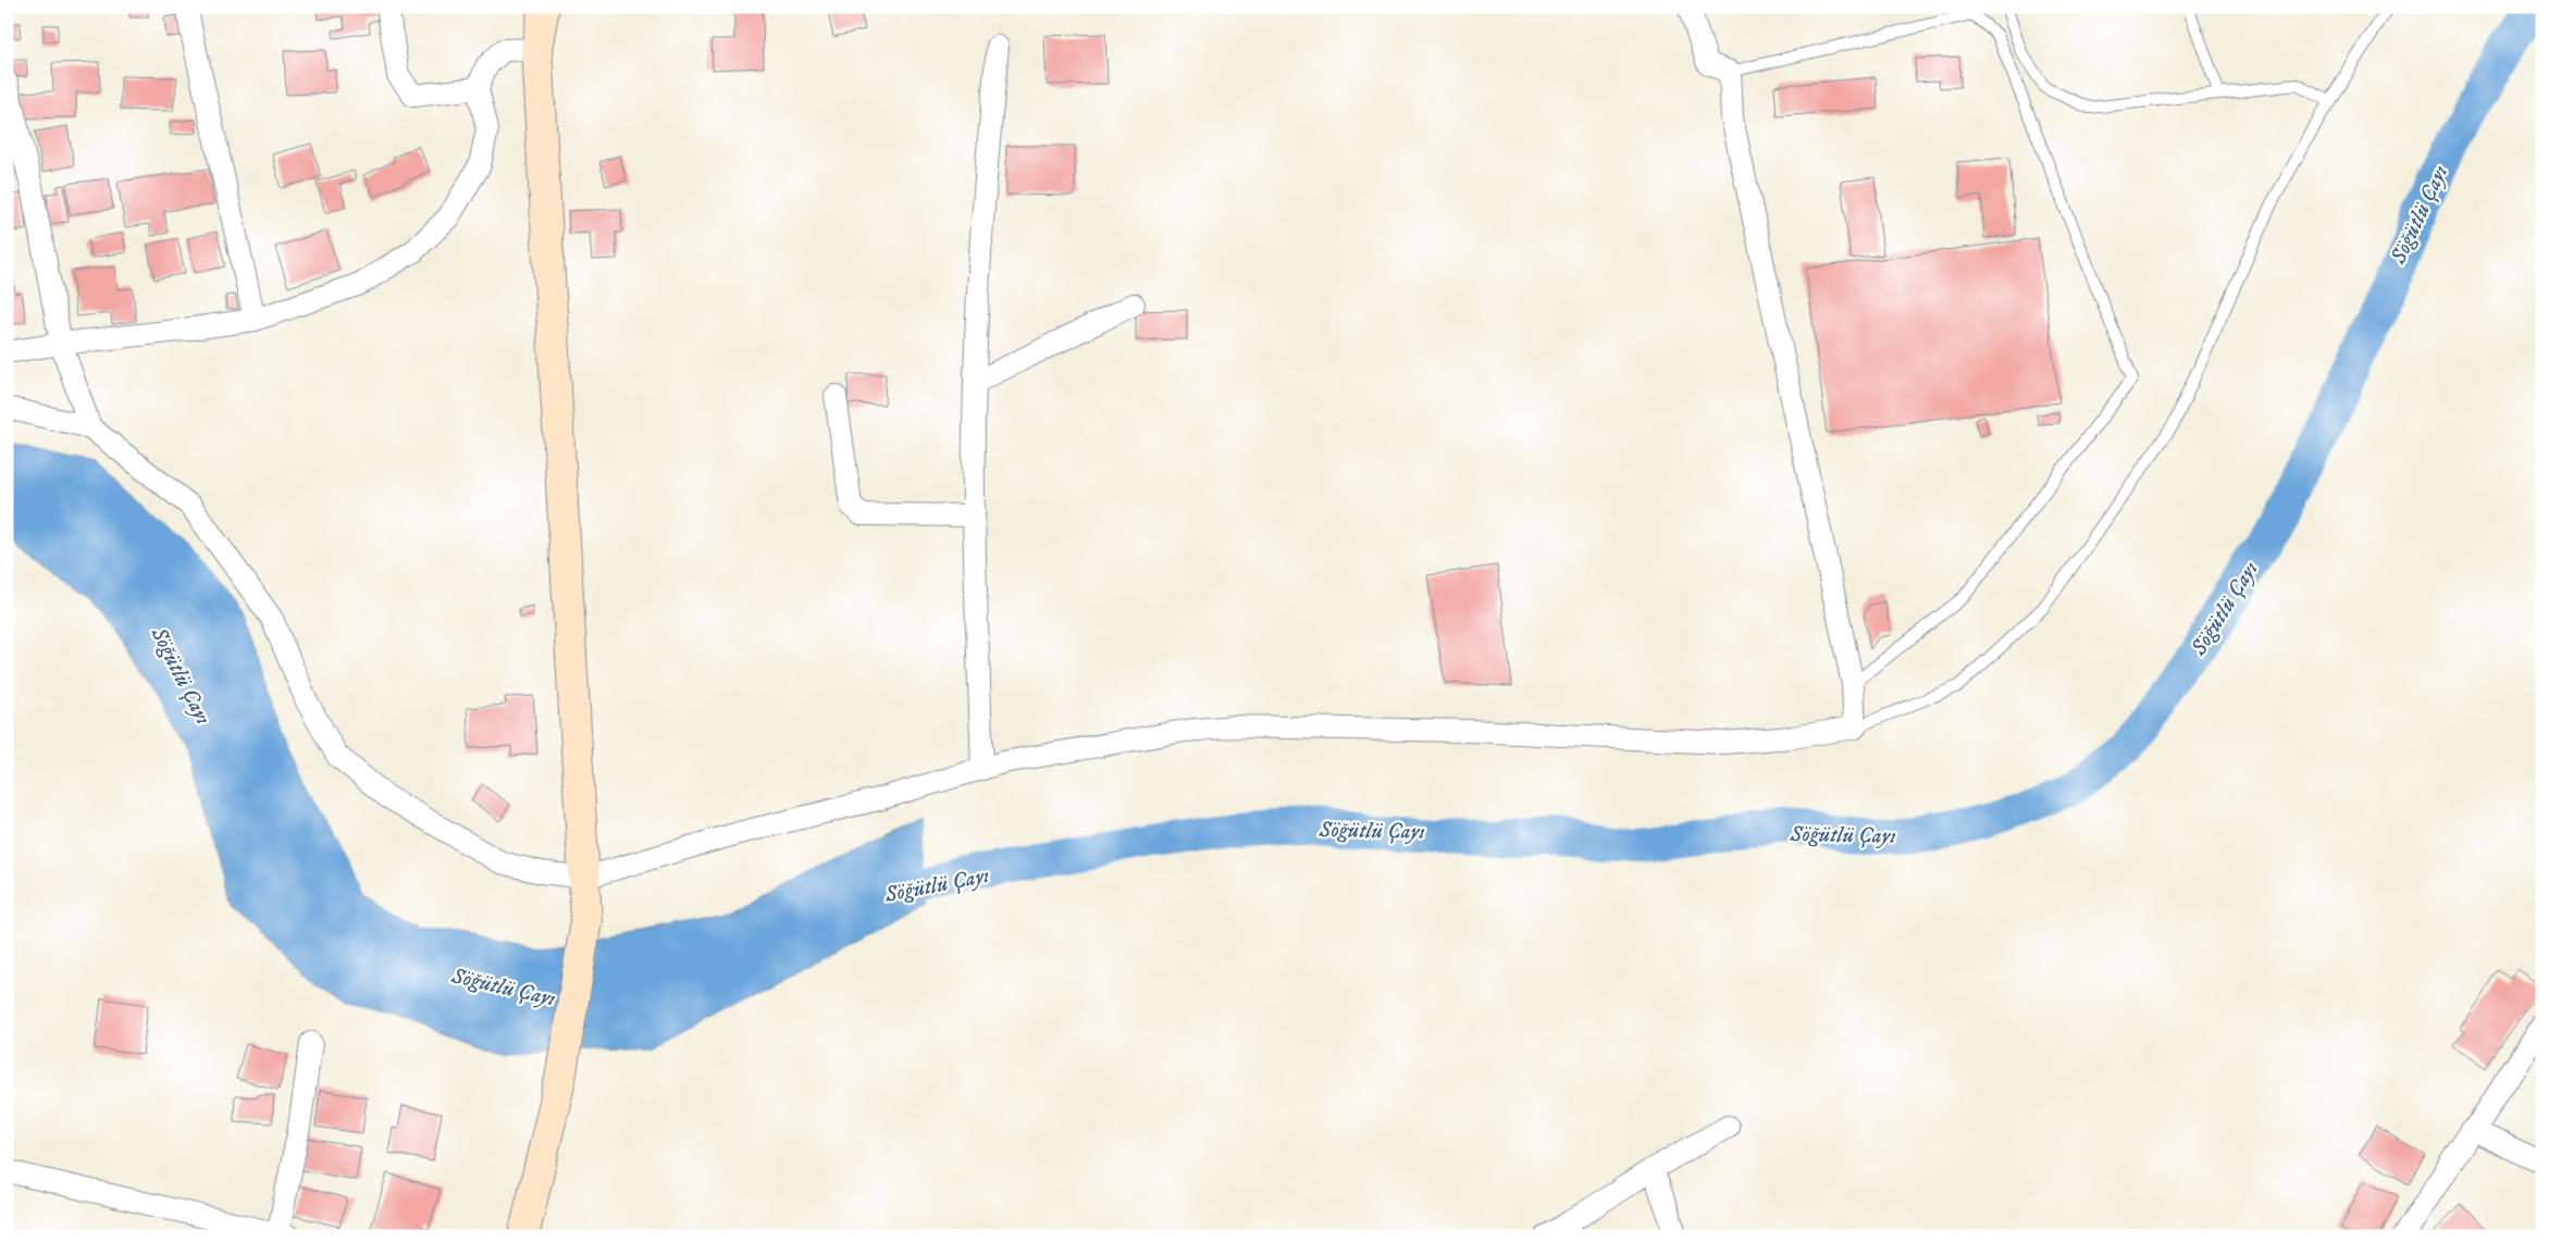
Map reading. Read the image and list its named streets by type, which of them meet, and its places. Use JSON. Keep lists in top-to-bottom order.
{
  "water": ["Söğütlü Çayı"]
}
